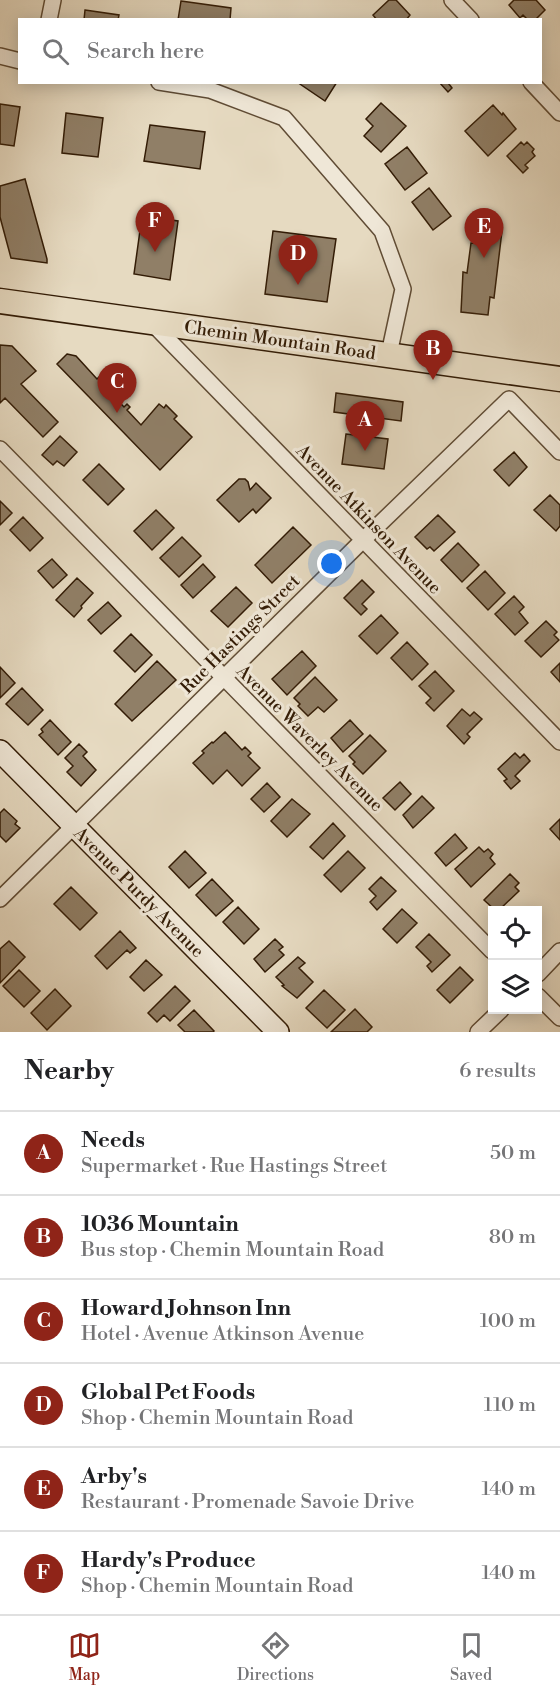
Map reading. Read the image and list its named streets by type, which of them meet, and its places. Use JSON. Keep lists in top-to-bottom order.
{
  "streets": {
    "main road": ["Chemin Mountain Road"],
    "street": [
      "Avenue Atkinson Avenue",
      "Rue Hastings Street",
      "Avenue Waverley Avenue",
      "Avenue Purdy Avenue"
    ]
  },
  "crossings": [
    ["Chemin Mountain Road", "Avenue Atkinson Avenue"],
    ["Avenue Atkinson Avenue", "Rue Hastings Street"],
    ["Rue Hastings Street", "Avenue Waverley Avenue"],
    ["Rue Hastings Street", "Avenue Purdy Avenue"]
  ],
  "page": {
    "search": "Search here",
    "pins": [
      "F",
      "E",
      "D",
      "B",
      "C",
      "A"
    ],
    "heading": ["Nearby", "6 results"],
    "list": [
      {
        "mark": "A",
        "name": "Needs",
        "note": "Supermarket · Rue Hastings Street",
        "value": "50 m"
      },
      {
        "mark": "B",
        "name": "1036 Mountain",
        "note": "Bus stop · Chemin Mountain Road",
        "value": "80 m"
      },
      {
        "mark": "C",
        "name": "Howard Johnson Inn",
        "note": "Hotel · Avenue Atkinson Avenue",
        "value": "100 m"
      },
      {
        "mark": "D",
        "name": "Global Pet Foods",
        "note": "Shop · Chemin Mountain Road",
        "value": "110 m"
      },
      {
        "mark": "E",
        "name": "Arby's",
        "note": "Restaurant · Promenade Savoie Drive",
        "value": "140 m"
      },
      {
        "mark": "F",
        "name": "Hardy's Produce",
        "note": "Shop · Chemin Mountain Road",
        "value": "140 m"
      }
    ],
    "nav": ["Map", "Directions", "Saved"]
  }
}
